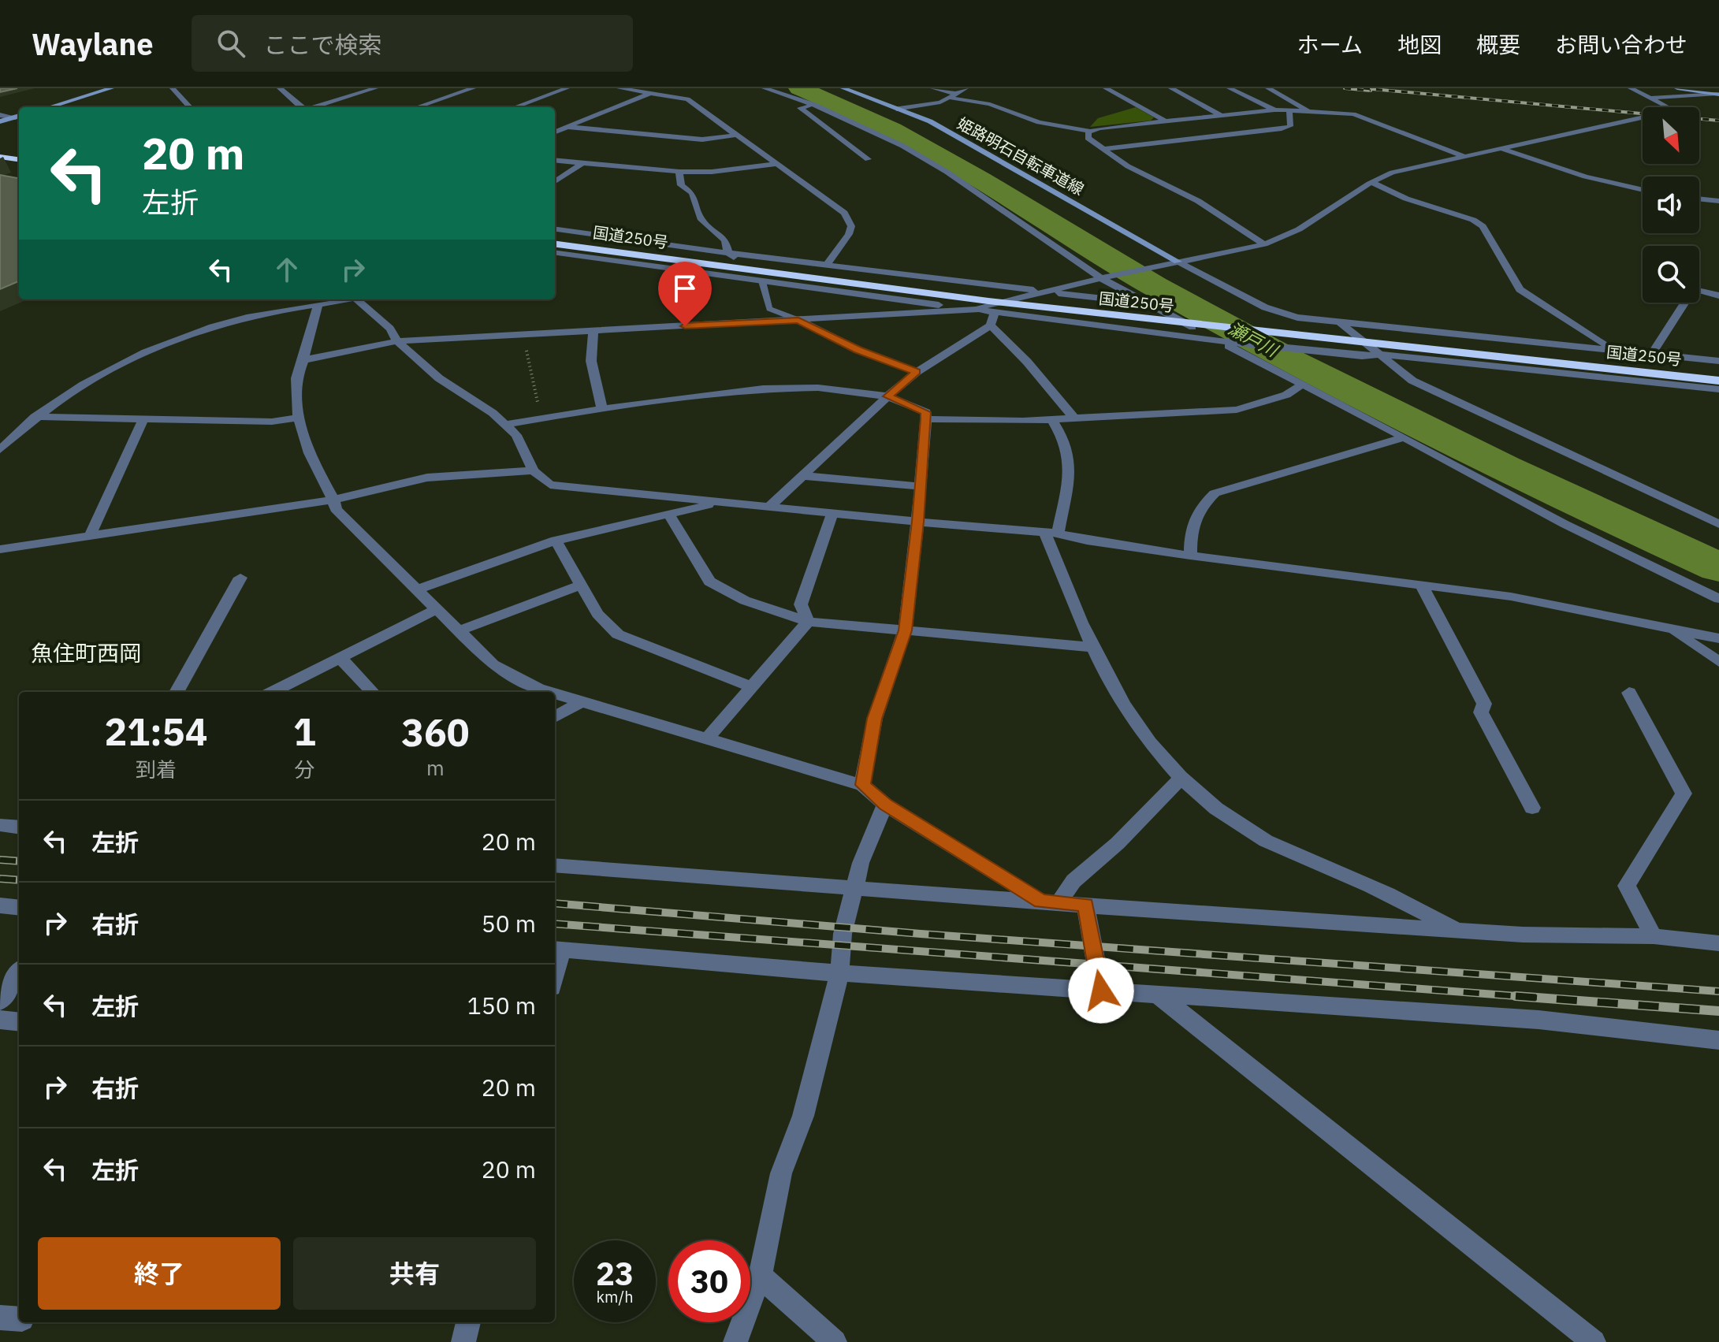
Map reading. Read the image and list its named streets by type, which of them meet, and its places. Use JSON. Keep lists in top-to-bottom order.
{
  "streets": {
    "highway": ["国道250号"],
    "main road": ["姫路明石自転車道線"]
  },
  "districts": ["魚住町西岡"],
  "water": ["瀬戸川"],
  "north": "bottom right",
  "page": {
    "header": "Waylane",
    "search": "ここで検索",
    "nav": [
      "ホーム",
      "地図",
      "概要",
      "お問い合わせ"
    ],
    "turn": ["20 m", "左折"],
    "eta": [
      "21:54",
      "到着",
      "1",
      "分",
      "360",
      "m"
    ],
    "list": [
      {
        "name": "左折",
        "value": "20 m"
      },
      {
        "name": "右折",
        "value": "50 m"
      },
      {
        "name": "左折",
        "value": "150 m"
      },
      {
        "name": "右折",
        "value": "20 m"
      },
      {
        "name": "左折",
        "value": "20 m"
      }
    ],
    "buttons": ["終了", "共有"],
    "speed": "23 km/h",
    "limit": "30"
  }
}
